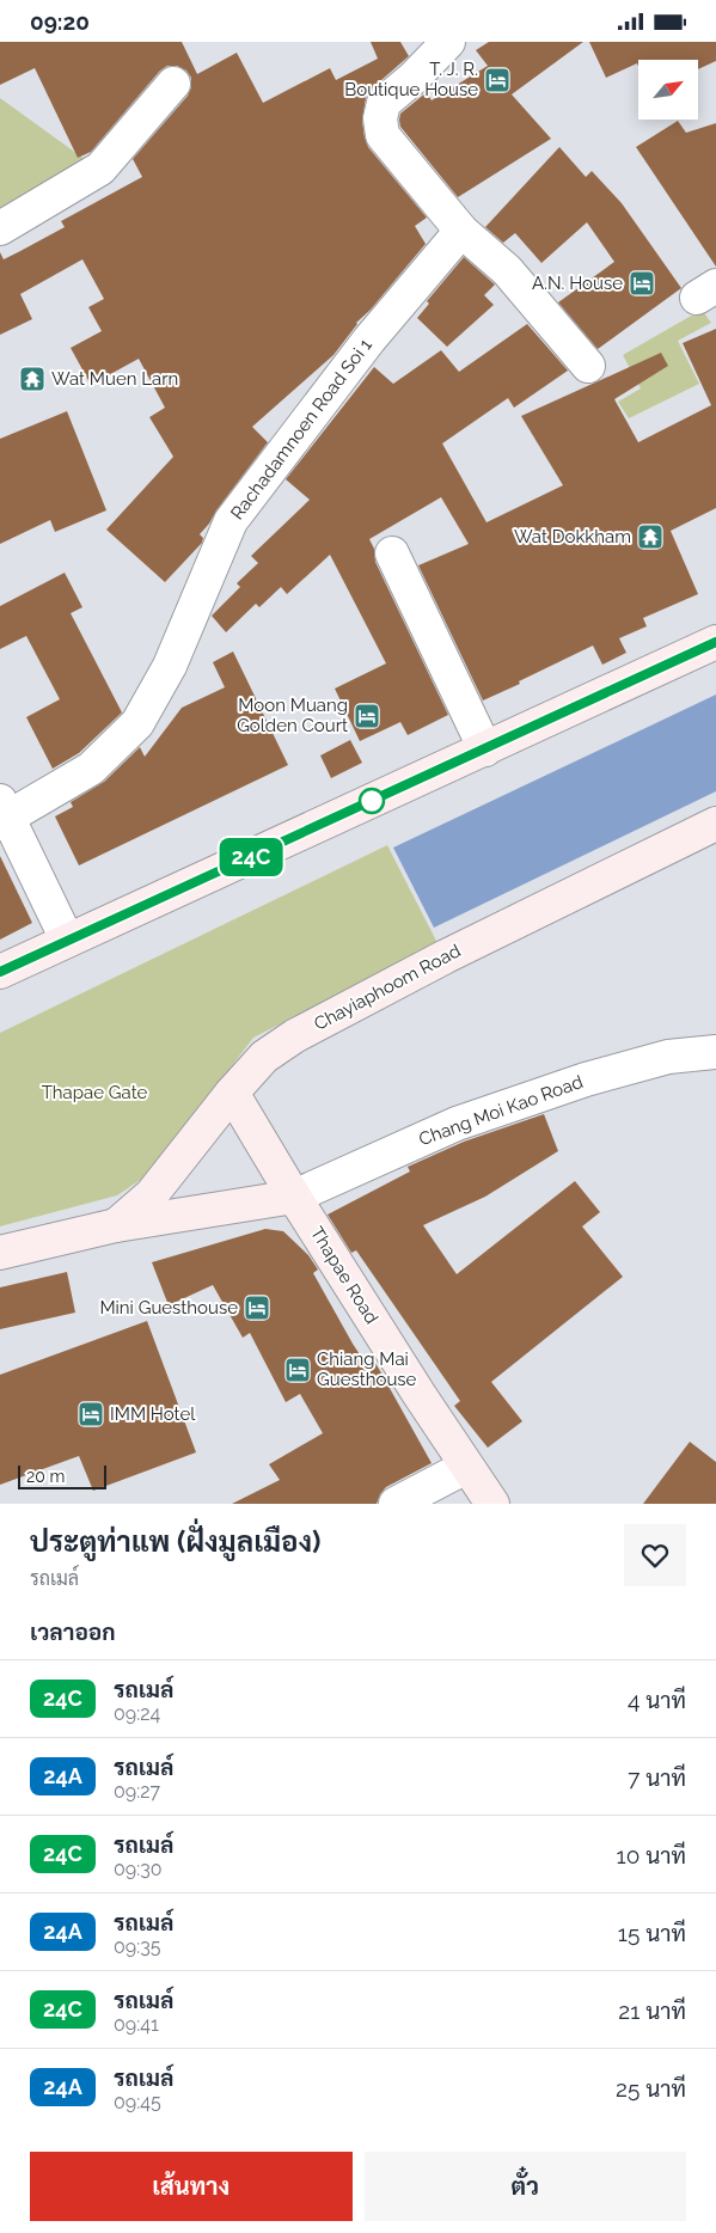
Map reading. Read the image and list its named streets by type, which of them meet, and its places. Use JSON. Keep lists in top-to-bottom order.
{
  "streets": {
    "main road": ["Chayiaphoom Road", "Thapae Road"],
    "street": ["Rachadamnoen Road Soi 1", "Chang Moi Kao Road"]
  },
  "crossings": [
    ["Chayiaphoom Road", "Thapae Road"],
    ["Chang Moi Kao Road", "Thapae Road"]
  ],
  "parks": ["Thapae Gate"],
  "places": {
    "hotel": [
      "T. J. R. Boutique House",
      "A.N. House",
      "Moon Muang Golden Court",
      "Mini Guesthouse",
      "Chiang Mai Guesthouse",
      "IMM Hotel"
    ],
    "temple": ["Wat Muen Larn", "Wat Dokkham"]
  },
  "lines": ["bus line 24C"],
  "scale_bar": "20 m",
  "north": "top right",
  "page": {
    "status": "09:20",
    "on_map": "24C",
    "scale": "20 m",
    "heading": [
      ["ประตูท่าแพ (ฝั่งมูลเมือง)", "รถเมล์"],
      "เวลาออก"
    ],
    "list": [
      {
        "mark": "24C",
        "name": "รถเมล์",
        "note": "09:24",
        "value": "4 นาที"
      },
      {
        "mark": "24A",
        "name": "รถเมล์",
        "note": "09:27",
        "value": "7 นาที"
      },
      {
        "mark": "24C",
        "name": "รถเมล์",
        "note": "09:30",
        "value": "10 นาที"
      },
      {
        "mark": "24A",
        "name": "รถเมล์",
        "note": "09:35",
        "value": "15 นาที"
      },
      {
        "mark": "24C",
        "name": "รถเมล์",
        "note": "09:41",
        "value": "21 นาที"
      },
      {
        "mark": "24A",
        "name": "รถเมล์",
        "note": "09:45",
        "value": "25 นาที"
      }
    ],
    "buttons": ["เส้นทาง", "ตั๋ว"]
  }
}
